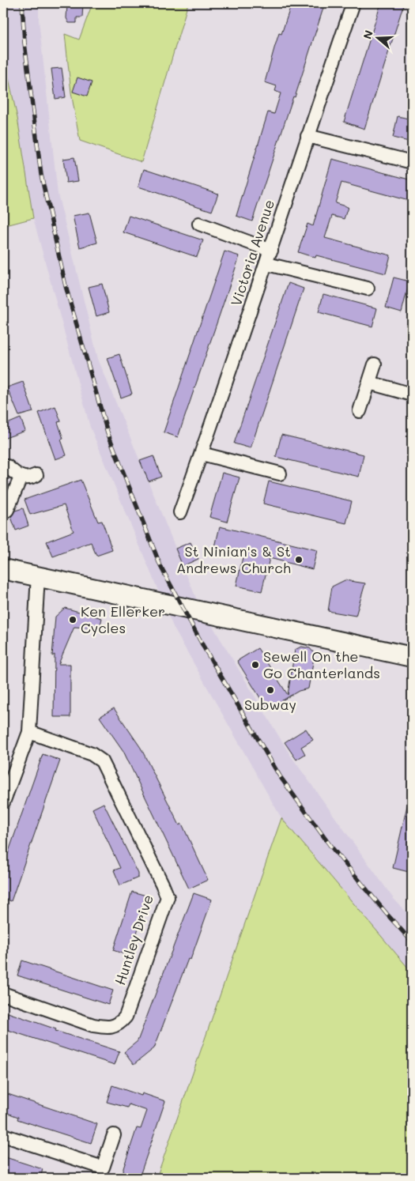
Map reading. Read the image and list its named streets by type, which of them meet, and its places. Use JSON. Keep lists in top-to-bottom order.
{
  "streets": {
    "street": ["Victoria Avenue", "Huntley Drive"]
  },
  "places": [
    "St Ninian's & St Andrews Church",
    "Ken Ellerker Cycles",
    "Sewell On the Go Chanterlands",
    "Subway"
  ],
  "north": "left"
}
